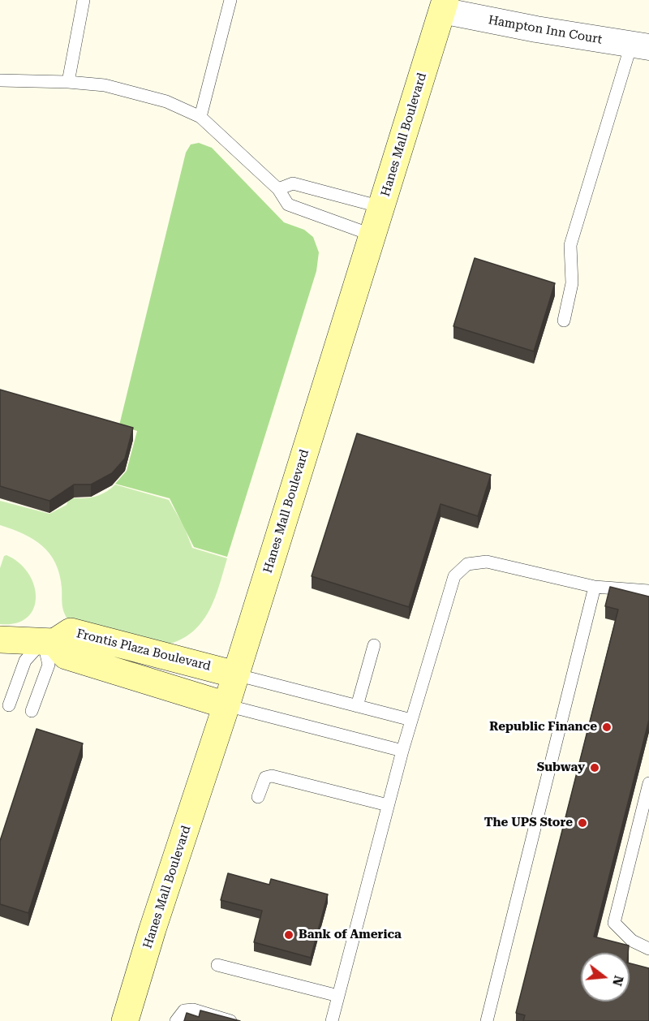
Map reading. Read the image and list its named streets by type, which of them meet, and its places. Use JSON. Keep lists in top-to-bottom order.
{
  "streets": {
    "main road": ["Hanes Mall Boulevard", "Frontis Plaza Boulevard"],
    "street": ["Hampton Inn Court"]
  },
  "crossings": [
    ["Hampton Inn Court", "Hanes Mall Boulevard"],
    ["Hanes Mall Boulevard", "Frontis Plaza Boulevard"]
  ],
  "places": [
    "Republic Finance",
    "Subway",
    "The UPS Store",
    "Bank of America"
  ],
  "north": "right"
}
